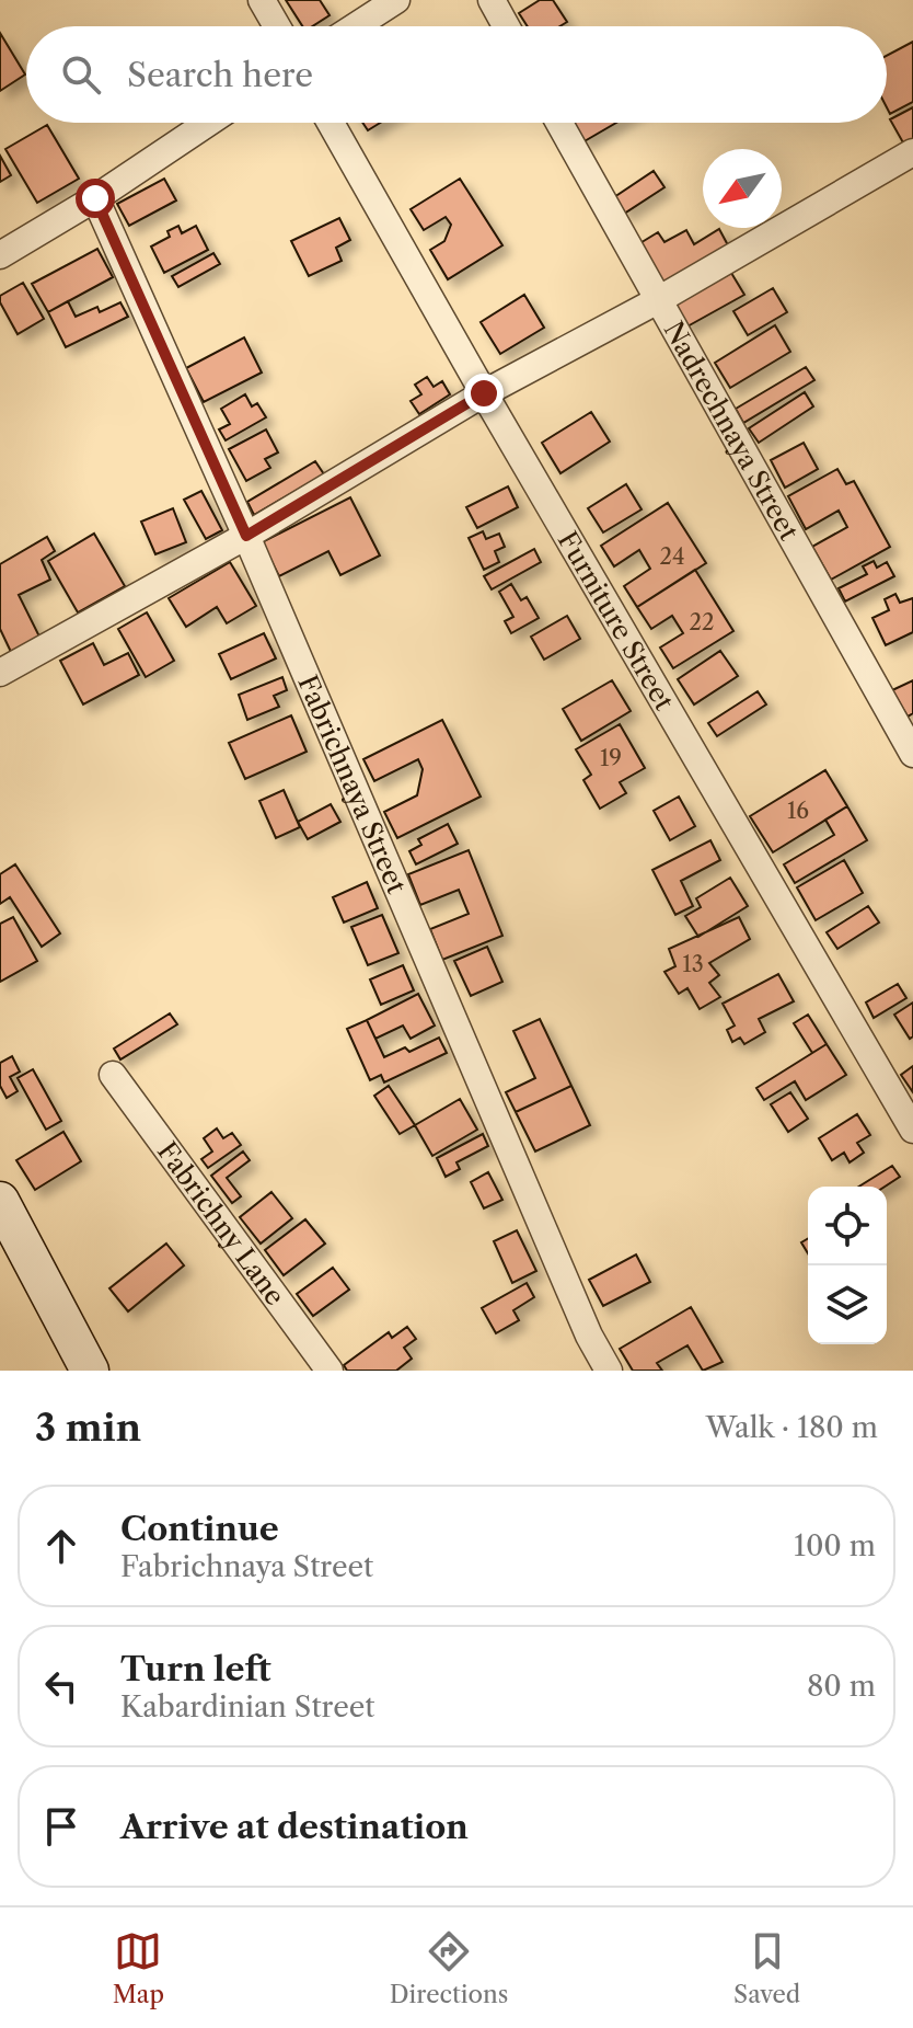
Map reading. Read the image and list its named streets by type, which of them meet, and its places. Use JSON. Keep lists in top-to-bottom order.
{
  "streets": {
    "street": [
      "Nadrechnaya Street",
      "Furniture Street",
      "Fabrichnaya Street",
      "Fabrichny Lane"
    ]
  },
  "house_numbers": [
    "24",
    "22",
    "19",
    "16",
    "13"
  ],
  "north": "bottom left",
  "page": {
    "search": "Search here",
    "heading": ["3 min", "Walk · 180 m"],
    "list": [
      ["Continue", "Fabrichnaya Street", "100 m"],
      ["Turn left", "Kabardinian Street", "80 m"],
      "Arrive at destination"
    ],
    "nav": ["Map", "Directions", "Saved"]
  }
}
